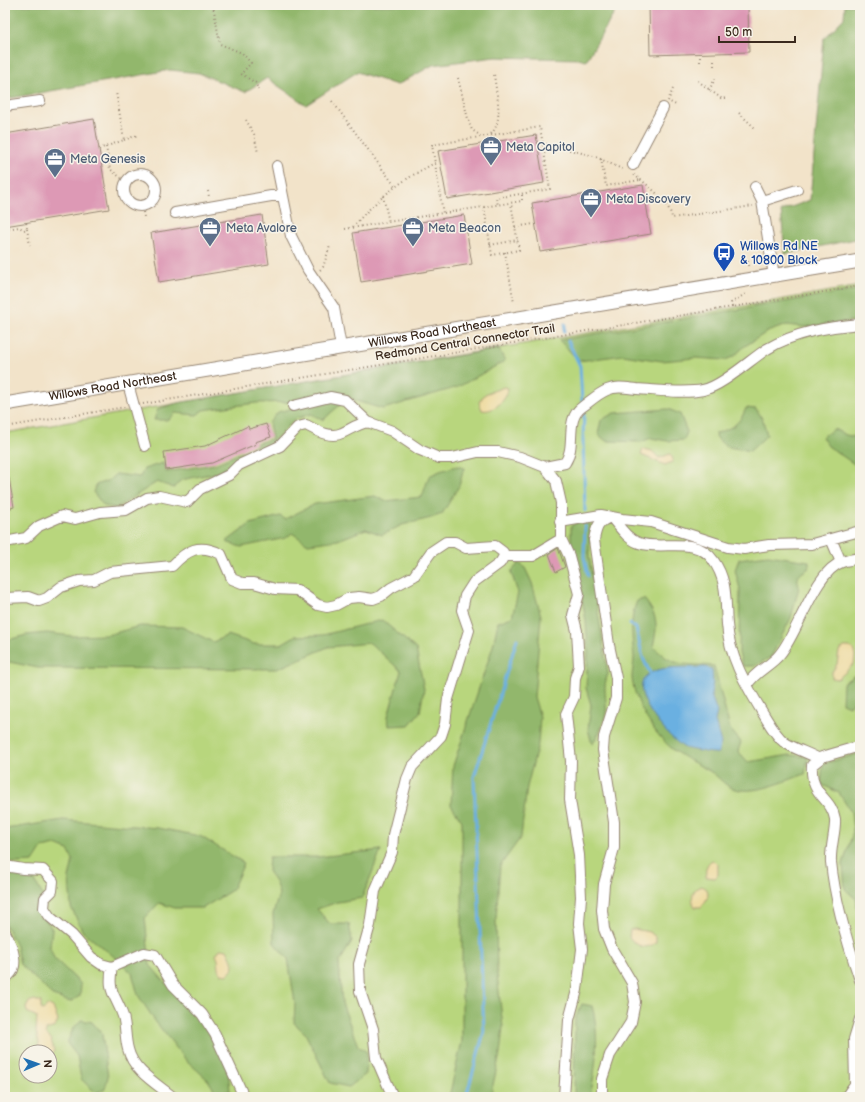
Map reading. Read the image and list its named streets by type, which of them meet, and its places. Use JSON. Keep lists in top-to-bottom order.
{
  "streets": {
    "main road": ["Willows Road Northeast"],
    "path": ["Redmond Central Connector Trail"]
  },
  "places": {
    "office": [
      "Meta Capitol",
      "Meta Genesis",
      "Meta Discovery",
      "Meta Avalore",
      "Meta Beacon"
    ],
    "bus stop": ["Willows Rd NE & 10800 Block"]
  },
  "scale_bar": "50 m",
  "north": "right"
}
